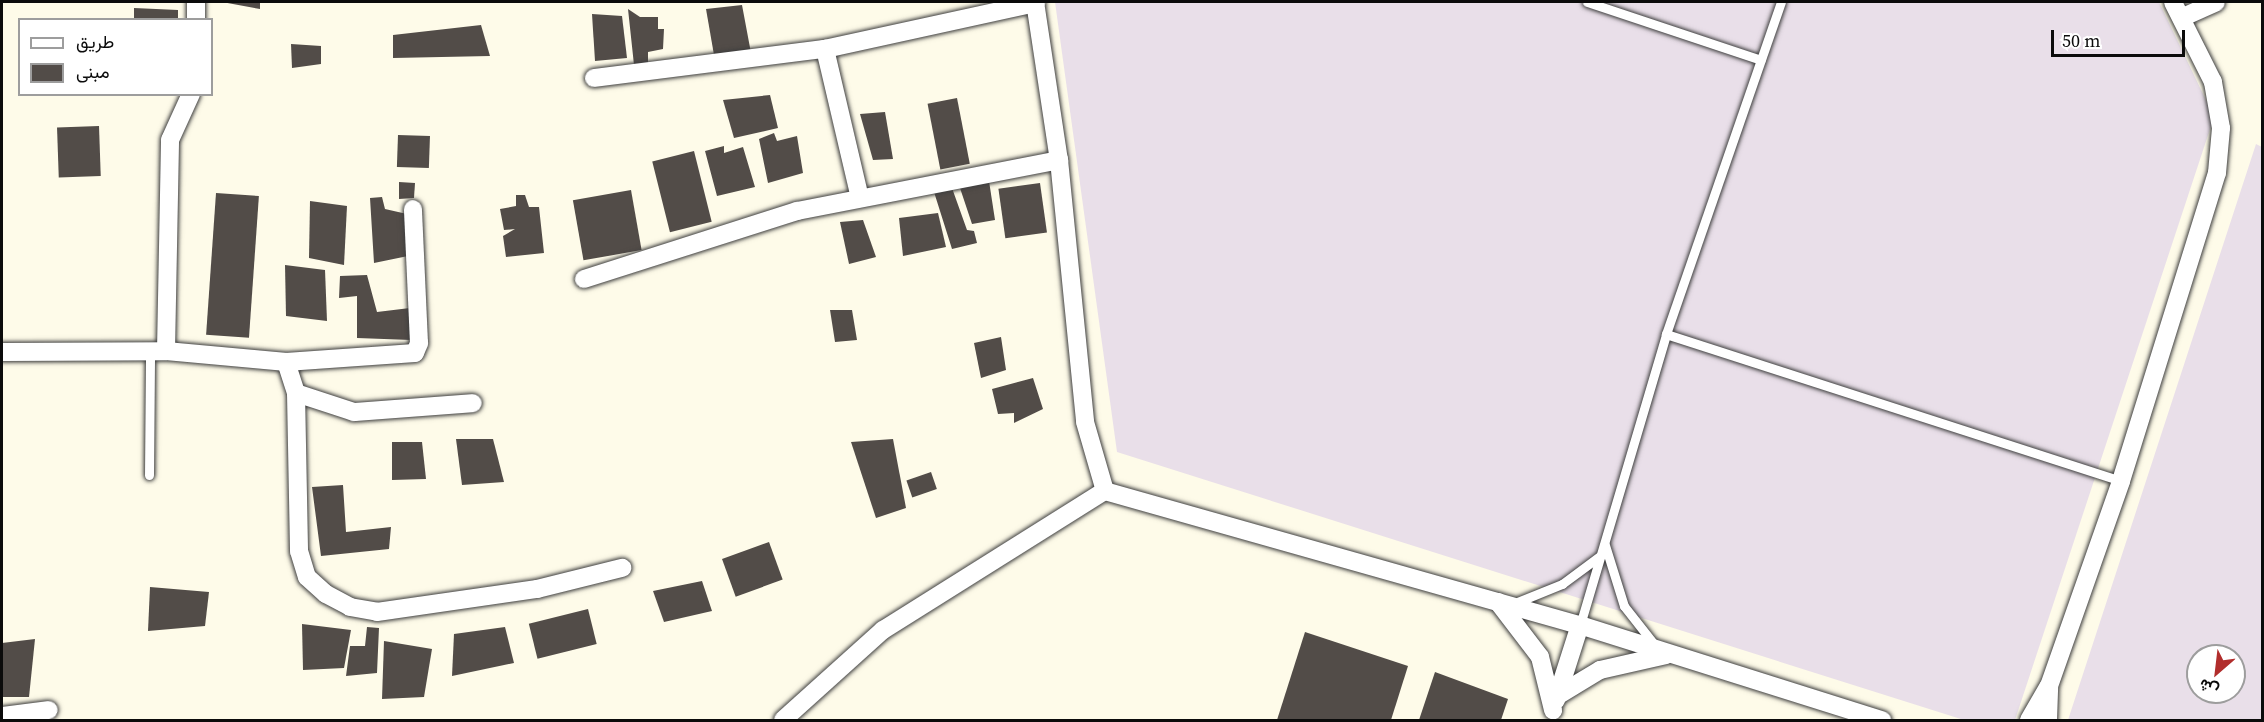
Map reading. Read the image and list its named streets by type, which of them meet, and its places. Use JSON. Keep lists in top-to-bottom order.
{
  "legend": ["طريق", "مبنى"],
  "scale_bar": "50 m",
  "north": "bottom left"
}
